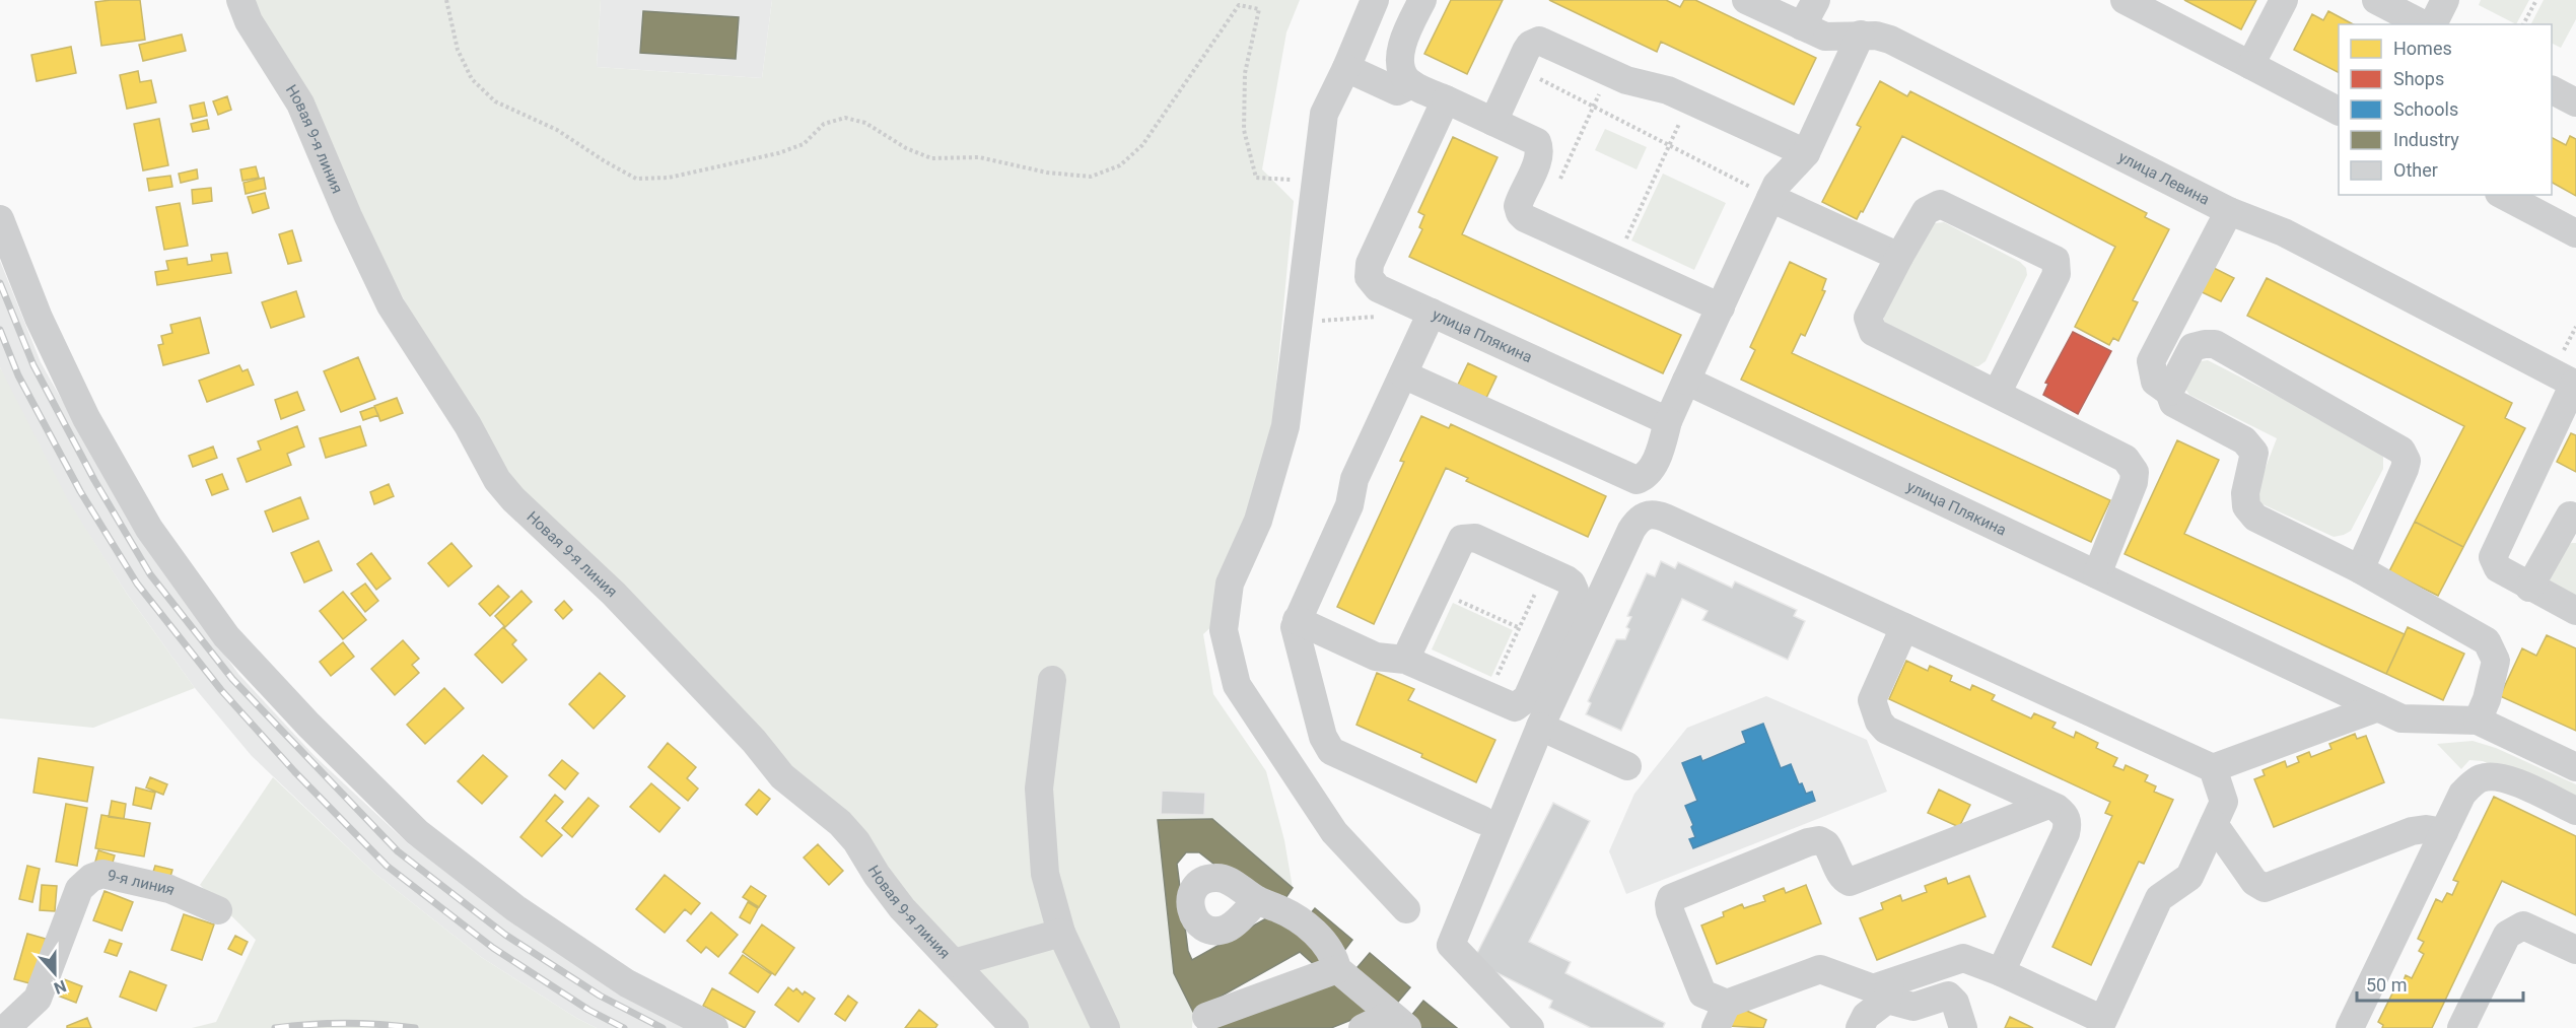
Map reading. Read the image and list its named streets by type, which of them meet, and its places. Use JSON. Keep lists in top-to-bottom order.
{
  "streets": {
    "street": [
      "Новая 9-я линия",
      "улица Левина",
      "улица Плякина",
      "9-я линия"
    ]
  },
  "legend": [
    "Homes",
    "Shops",
    "Schools",
    "Industry",
    "Other"
  ],
  "scale_bar": "50 m",
  "north": "bottom"
}
